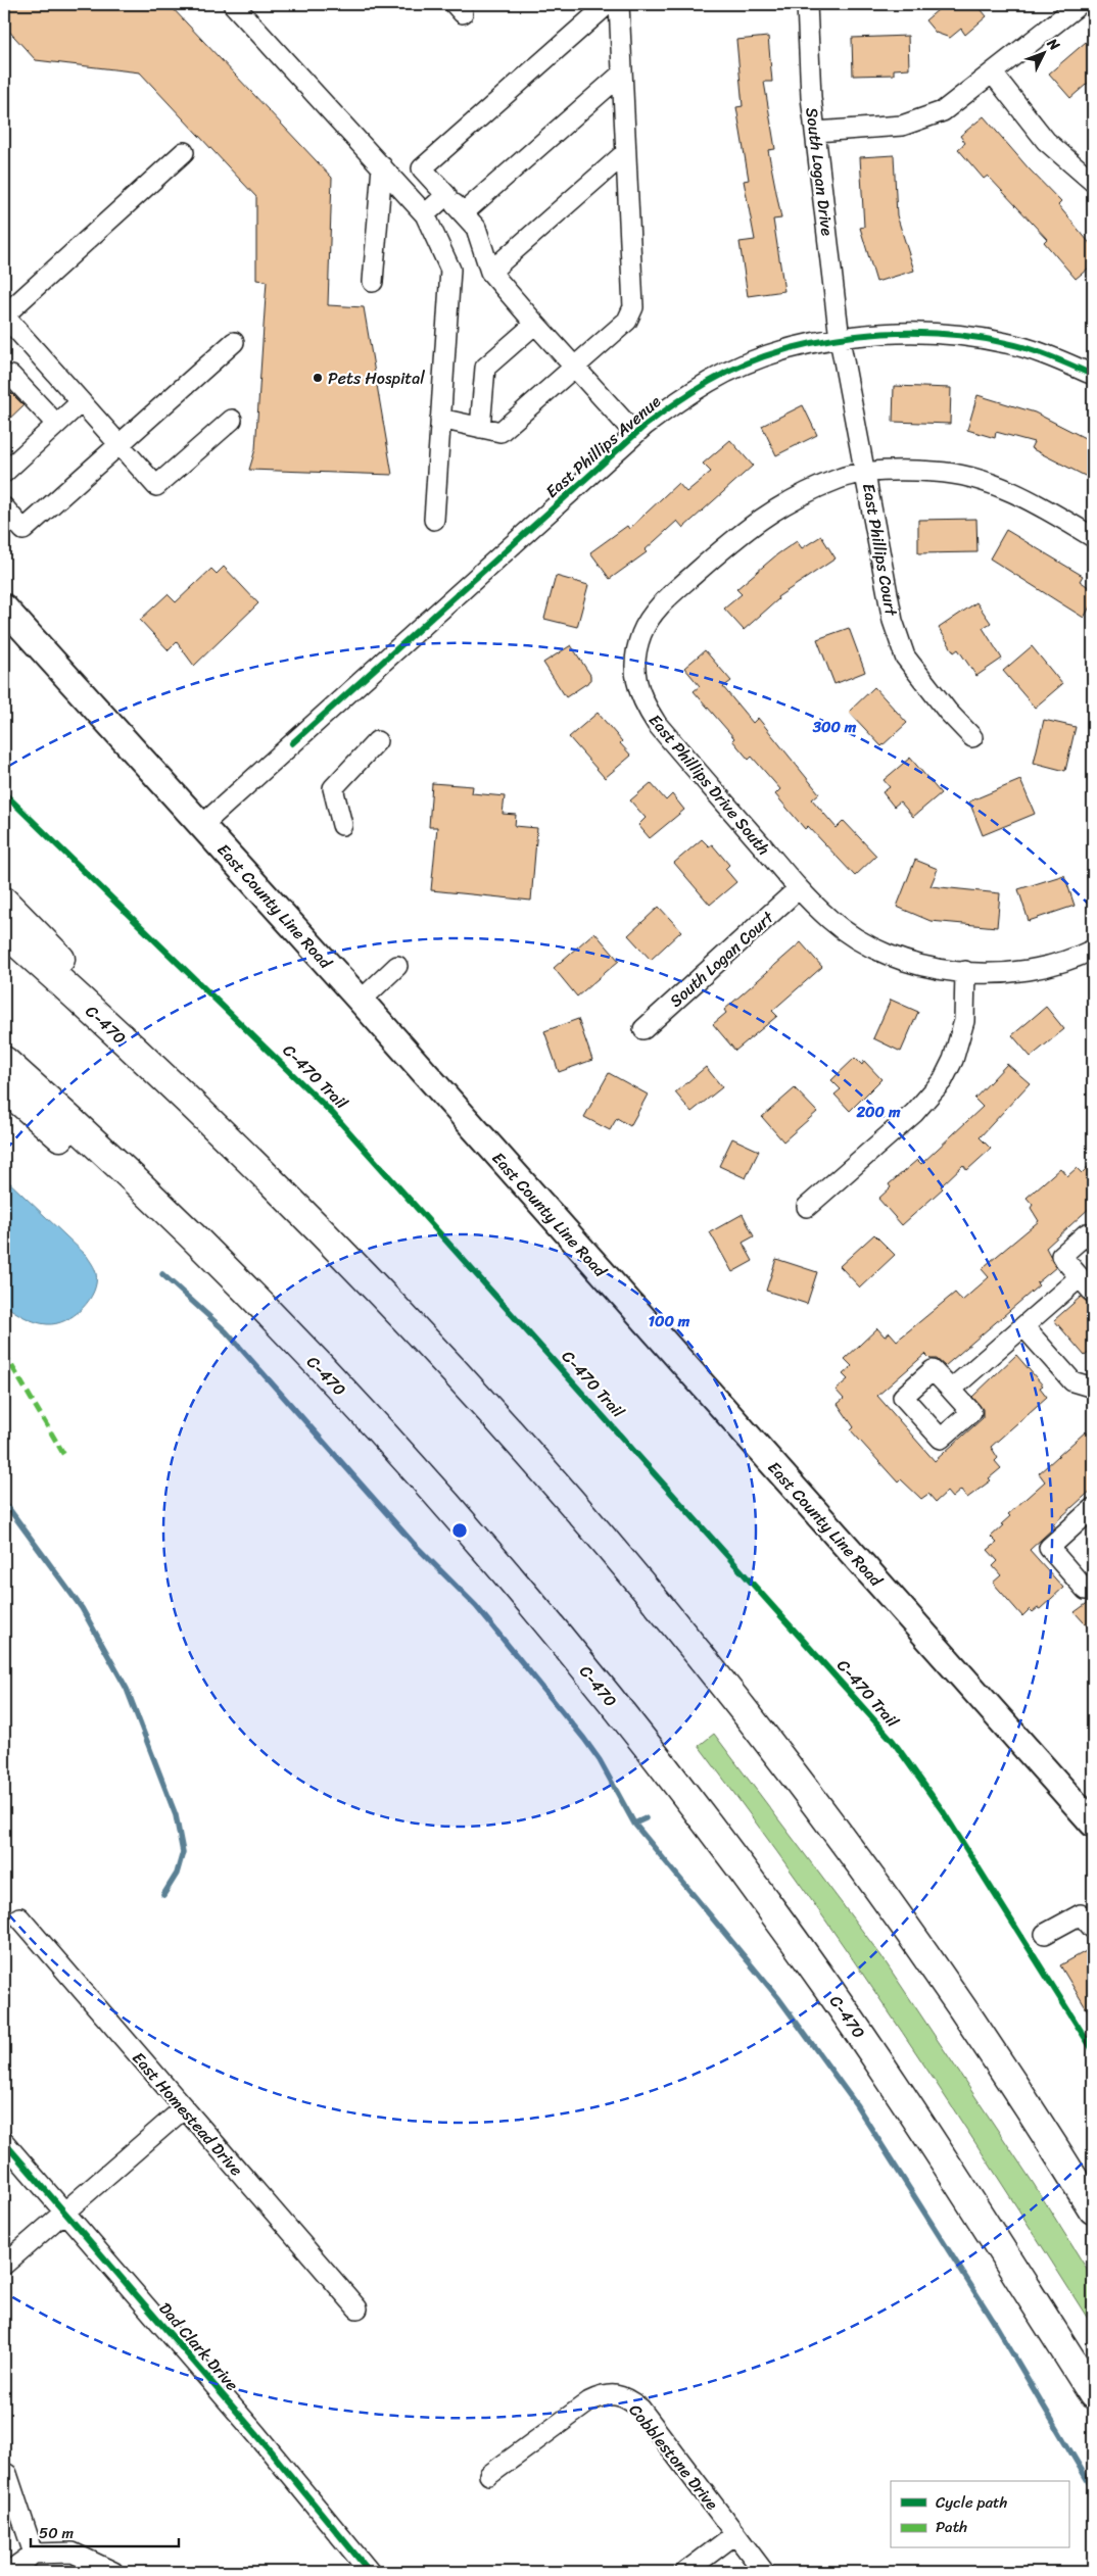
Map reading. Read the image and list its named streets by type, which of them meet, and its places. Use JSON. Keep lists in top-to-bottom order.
{
  "streets": {
    "highway": ["C-470"],
    "main road": ["East County Line Road"],
    "street": [
      "South Logan Drive",
      "East Phillips Avenue",
      "East Phillips Court",
      "East Phillips Drive South",
      "South Logan Court",
      "East Homestead Drive",
      "Dad Clark Drive",
      "Cobblestone Drive"
    ],
    "cycle path": ["C-470 Trail"]
  },
  "crossings": [
    ["South Logan Drive", "East Phillips Avenue"],
    ["South Logan Drive", "East Phillips Court"],
    ["East Phillips Avenue", "East Phillips Court"],
    ["East Phillips Avenue", "East County Line Road"],
    ["East Phillips Court", "East Phillips Drive South"],
    ["East Phillips Drive South", "South Logan Court"]
  ],
  "places": ["Pets Hospital"],
  "legend": ["Cycle path", "Path"],
  "scale_bar": "50 m",
  "north": "top right",
  "rings": ["300 m", "200 m", "100 m"]
}
